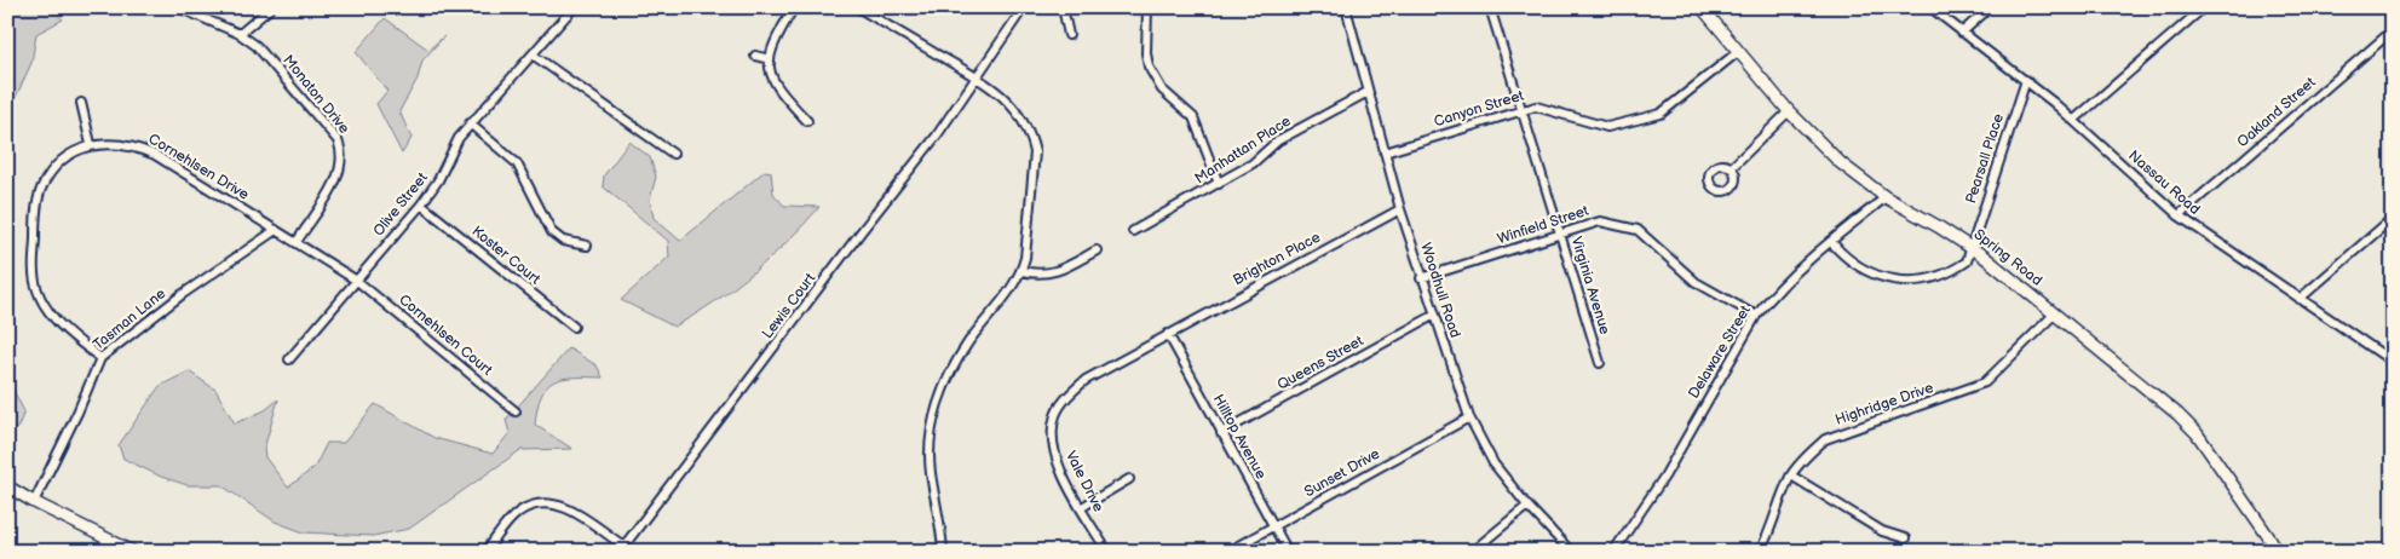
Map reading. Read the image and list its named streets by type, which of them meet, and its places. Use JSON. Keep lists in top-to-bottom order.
{
  "streets": {
    "main road": ["Spring Road"],
    "street": [
      "Monaton Drive",
      "Canyon Street",
      "Oakland Street",
      "Manhattan Place",
      "Pearsall Place",
      "Cornehlsen Drive",
      "Nassau Road",
      "Olive Street",
      "Winfield Street",
      "Koster Court",
      "Brighton Place",
      "Virginia Avenue",
      "Woodhull Road",
      "Lewis Court",
      "Tasman Lane",
      "Cornehlsen Court",
      "Delaware Street",
      "Queens Street",
      "Highridge Drive",
      "Hilltop Avenue",
      "Sunset Drive",
      "Vale Drive"
    ]
  },
  "crossings": [
    ["Monaton Drive", "Cornehlsen Drive"],
    ["Canyon Street", "Spring Road"],
    ["Canyon Street", "Virginia Avenue"],
    ["Canyon Street", "Woodhull Road"],
    ["Oakland Street", "Nassau Road"],
    ["Manhattan Place", "Woodhull Road"],
    ["Pearsall Place", "Nassau Road"],
    ["Pearsall Place", "Spring Road"],
    ["Pearsall Place", "Delaware Street"],
    ["Cornehlsen Drive", "Olive Street"],
    ["Cornehlsen Drive", "Tasman Lane"],
    ["Cornehlsen Drive", "Cornehlsen Court"],
    ["Olive Street", "Koster Court"],
    ["Olive Street", "Cornehlsen Court"],
    ["Winfield Street", "Virginia Avenue"],
    ["Winfield Street", "Woodhull Road"],
    ["Winfield Street", "Delaware Street"],
    ["Spring Road", "Delaware Street"],
    ["Spring Road", "Highridge Drive"],
    ["Brighton Place", "Woodhull Road"],
    ["Brighton Place", "Hilltop Avenue"],
    ["Brighton Place", "Vale Drive"],
    ["Woodhull Road", "Queens Street"],
    ["Woodhull Road", "Sunset Drive"],
    ["Queens Street", "Hilltop Avenue"],
    ["Hilltop Avenue", "Sunset Drive"],
    ["Hilltop Avenue", "Vale Drive"]
  ]
}
